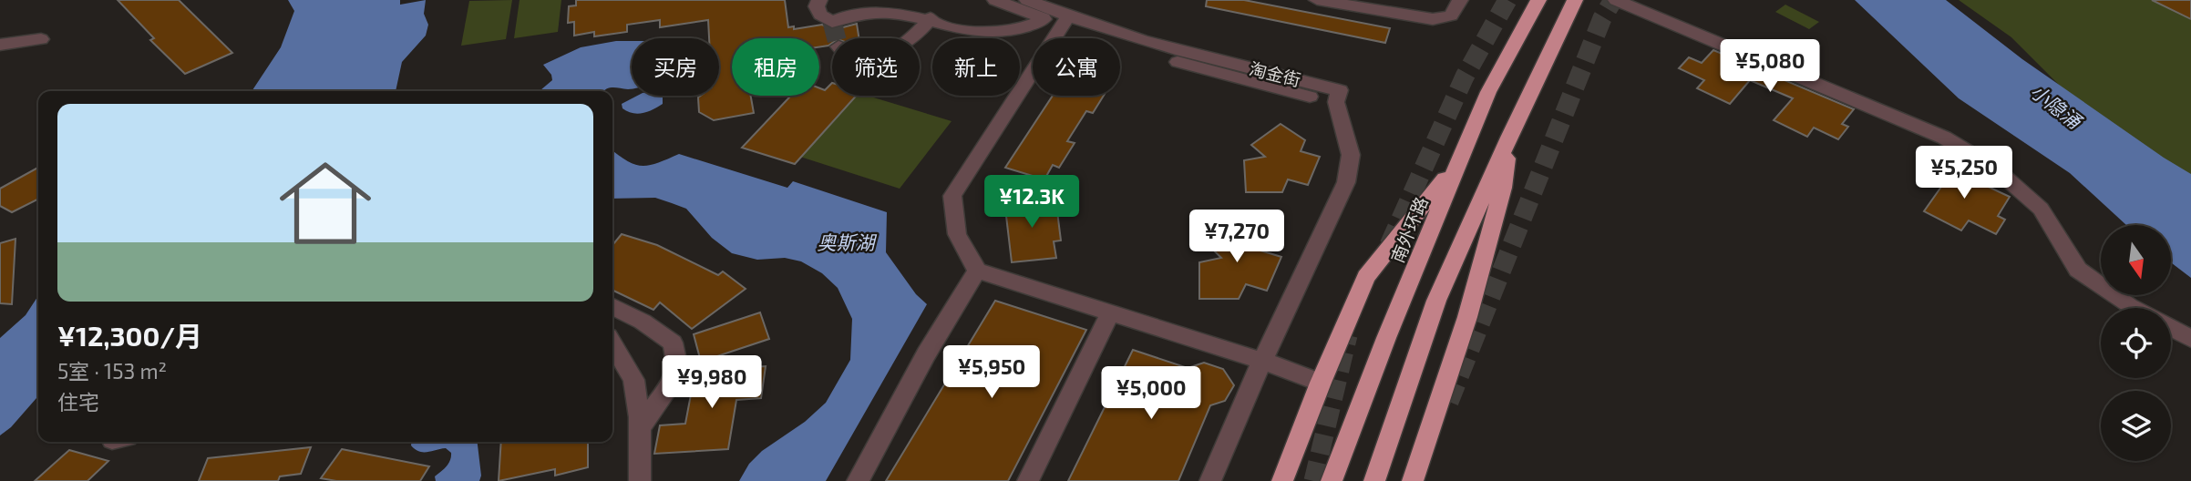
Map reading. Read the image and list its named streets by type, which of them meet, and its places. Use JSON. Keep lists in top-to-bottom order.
{
  "streets": {
    "highway": ["南外环路"]
  },
  "water": ["小隐涌", "奥斯湖"],
  "north": "bottom",
  "page": {
    "chip": [
      "买房",
      "租房",
      "筛选",
      "新上",
      "公寓"
    ],
    "price": [
      "¥5,080",
      "¥5,250",
      "¥12.3K",
      "¥7,270",
      "¥5,950",
      "¥9,980",
      "¥5,000"
    ],
    "list": [
      {
        "name": "¥12,300/月",
        "note": "5室 · 153 m² · 住宅"
      }
    ]
  }
}
